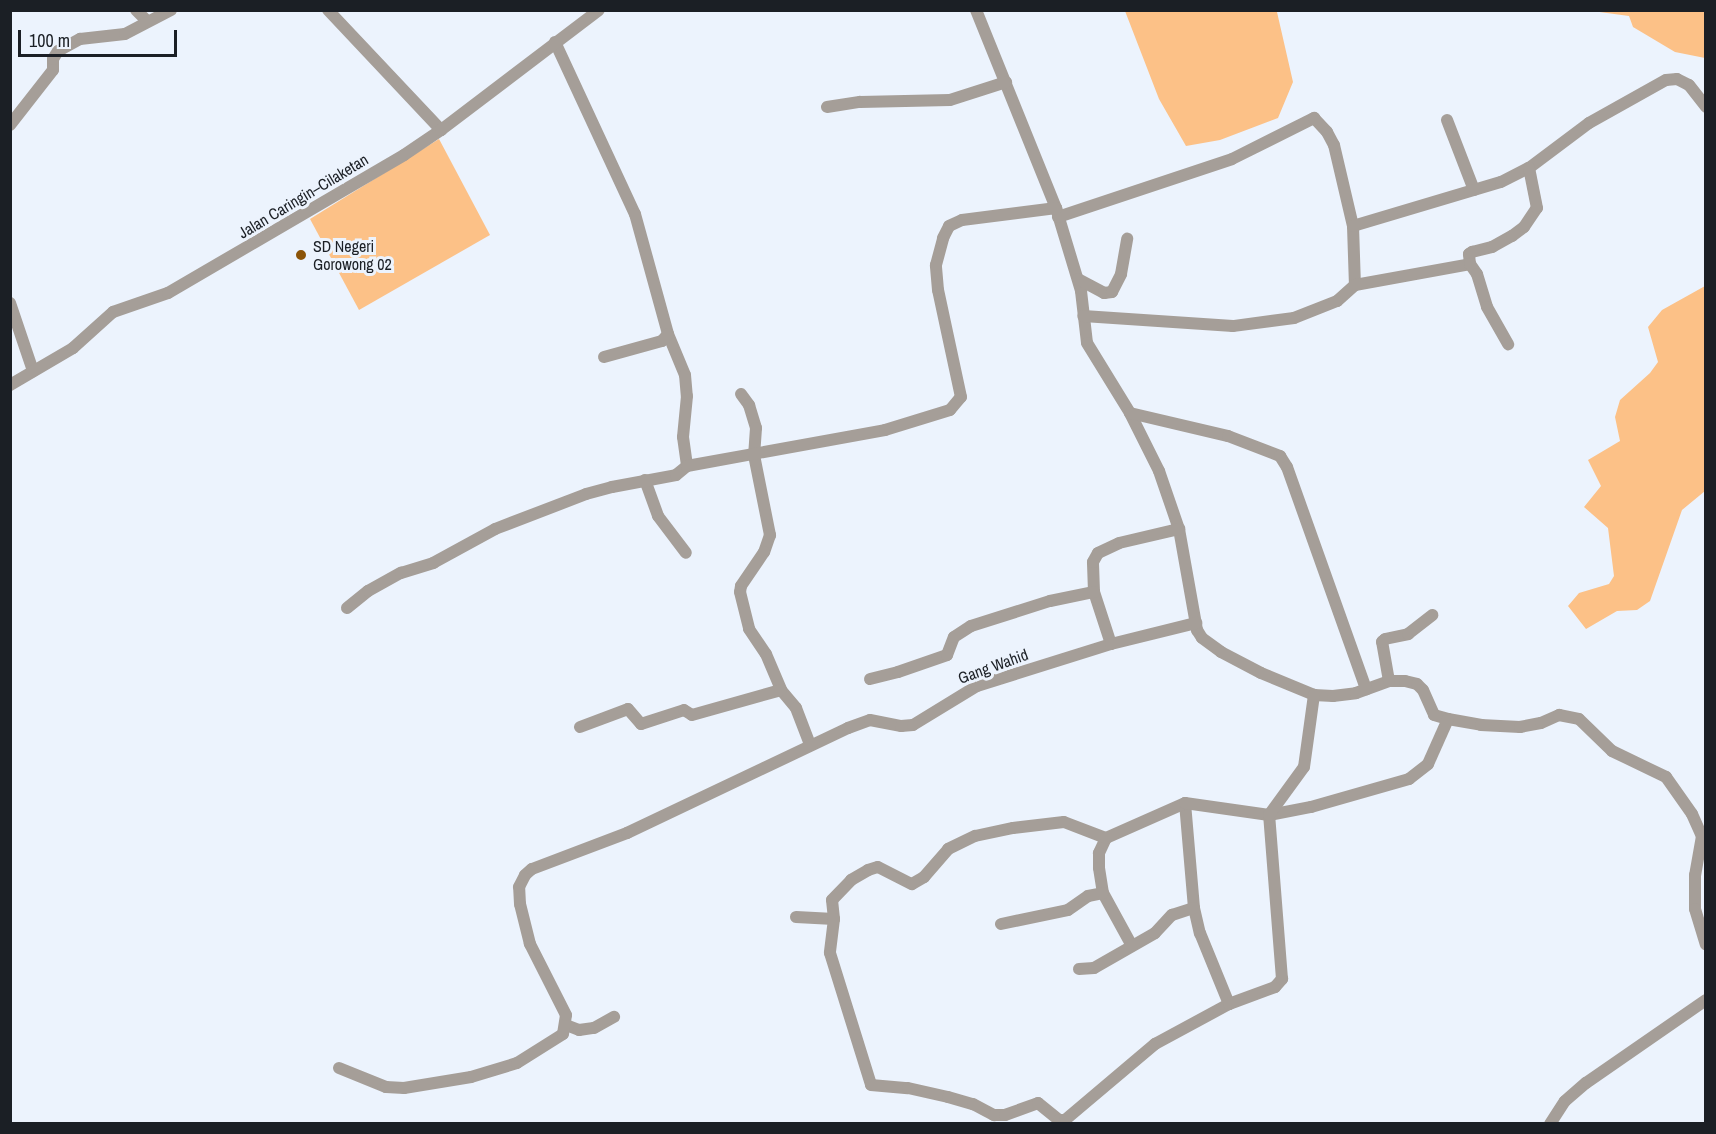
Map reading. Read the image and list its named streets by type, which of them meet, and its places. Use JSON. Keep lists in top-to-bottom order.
{
  "streets": {
    "street": ["Jalan Caringin–Cilaketan", "Gang Wahid"]
  },
  "places": ["SD Negeri Gorowong 02"],
  "scale_bar": "100 m"
}
